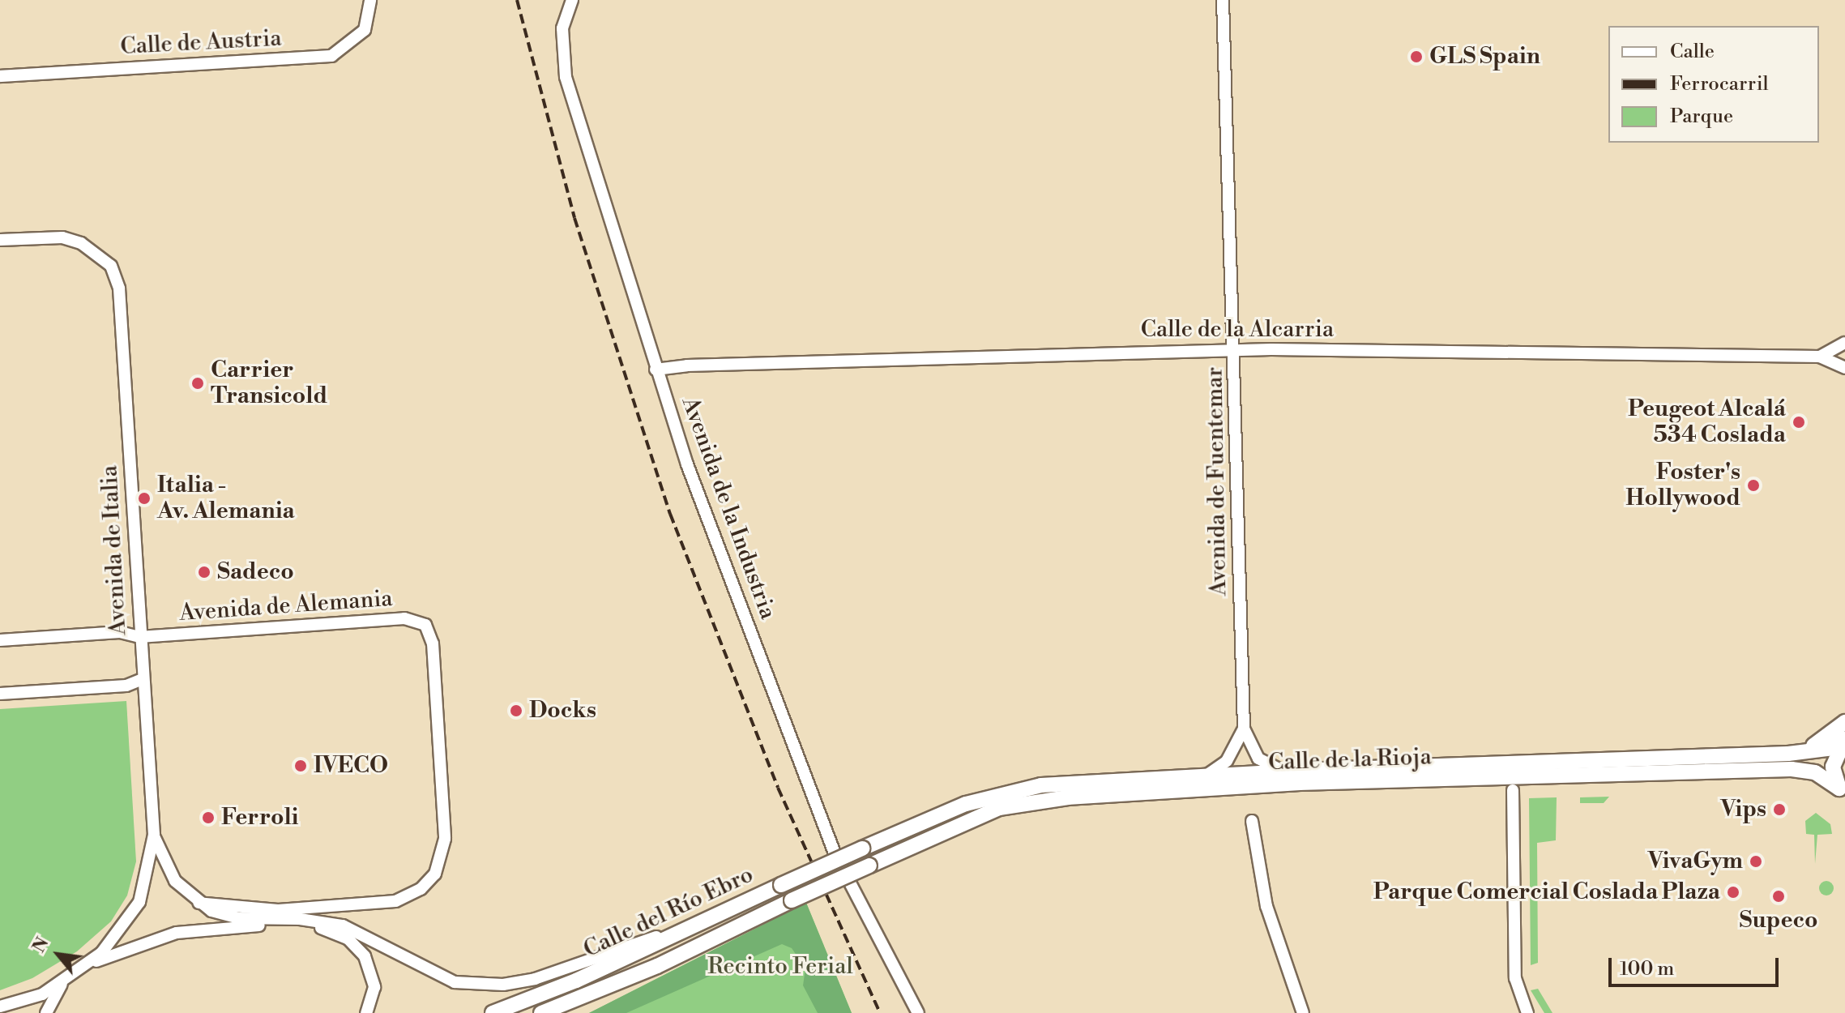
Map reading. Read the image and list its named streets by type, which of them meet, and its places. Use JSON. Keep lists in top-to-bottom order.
{
  "streets": {
    "main road": ["Calle de la Rioja", "Calle del Río Ebro"],
    "street": [
      "Calle de Austria",
      "Calle de la Alcarria",
      "Avenida de Fuentemar",
      "Avenida de la Industria",
      "Avenida de Italia",
      "Avenida de Alemania"
    ]
  },
  "crossings": [
    ["Calle de la Alcarria", "Avenida de Fuentemar"],
    ["Calle de la Alcarria", "Avenida de la Industria"],
    ["Avenida de Fuentemar", "Calle de la Rioja"],
    ["Avenida de Italia", "Avenida de Alemania"],
    ["Calle de la Rioja", "Calle del Río Ebro"]
  ],
  "parks": ["Recinto Ferial"],
  "places": [
    "GLS Spain",
    "Carrier Transicold",
    "Peugeot Alcalá 534 Coslada",
    "Foster's Hollywood",
    "Italia - Av. Alemania",
    "Sadeco",
    "Docks",
    "IVECO",
    "Vips",
    "Ferroli",
    "VivaGym",
    "Parque Comercial Coslada Plaza",
    "Supeco"
  ],
  "legend": ["Calle", "Ferrocarril", "Parque"],
  "scale_bar": "100 m",
  "north": "top left"
}
